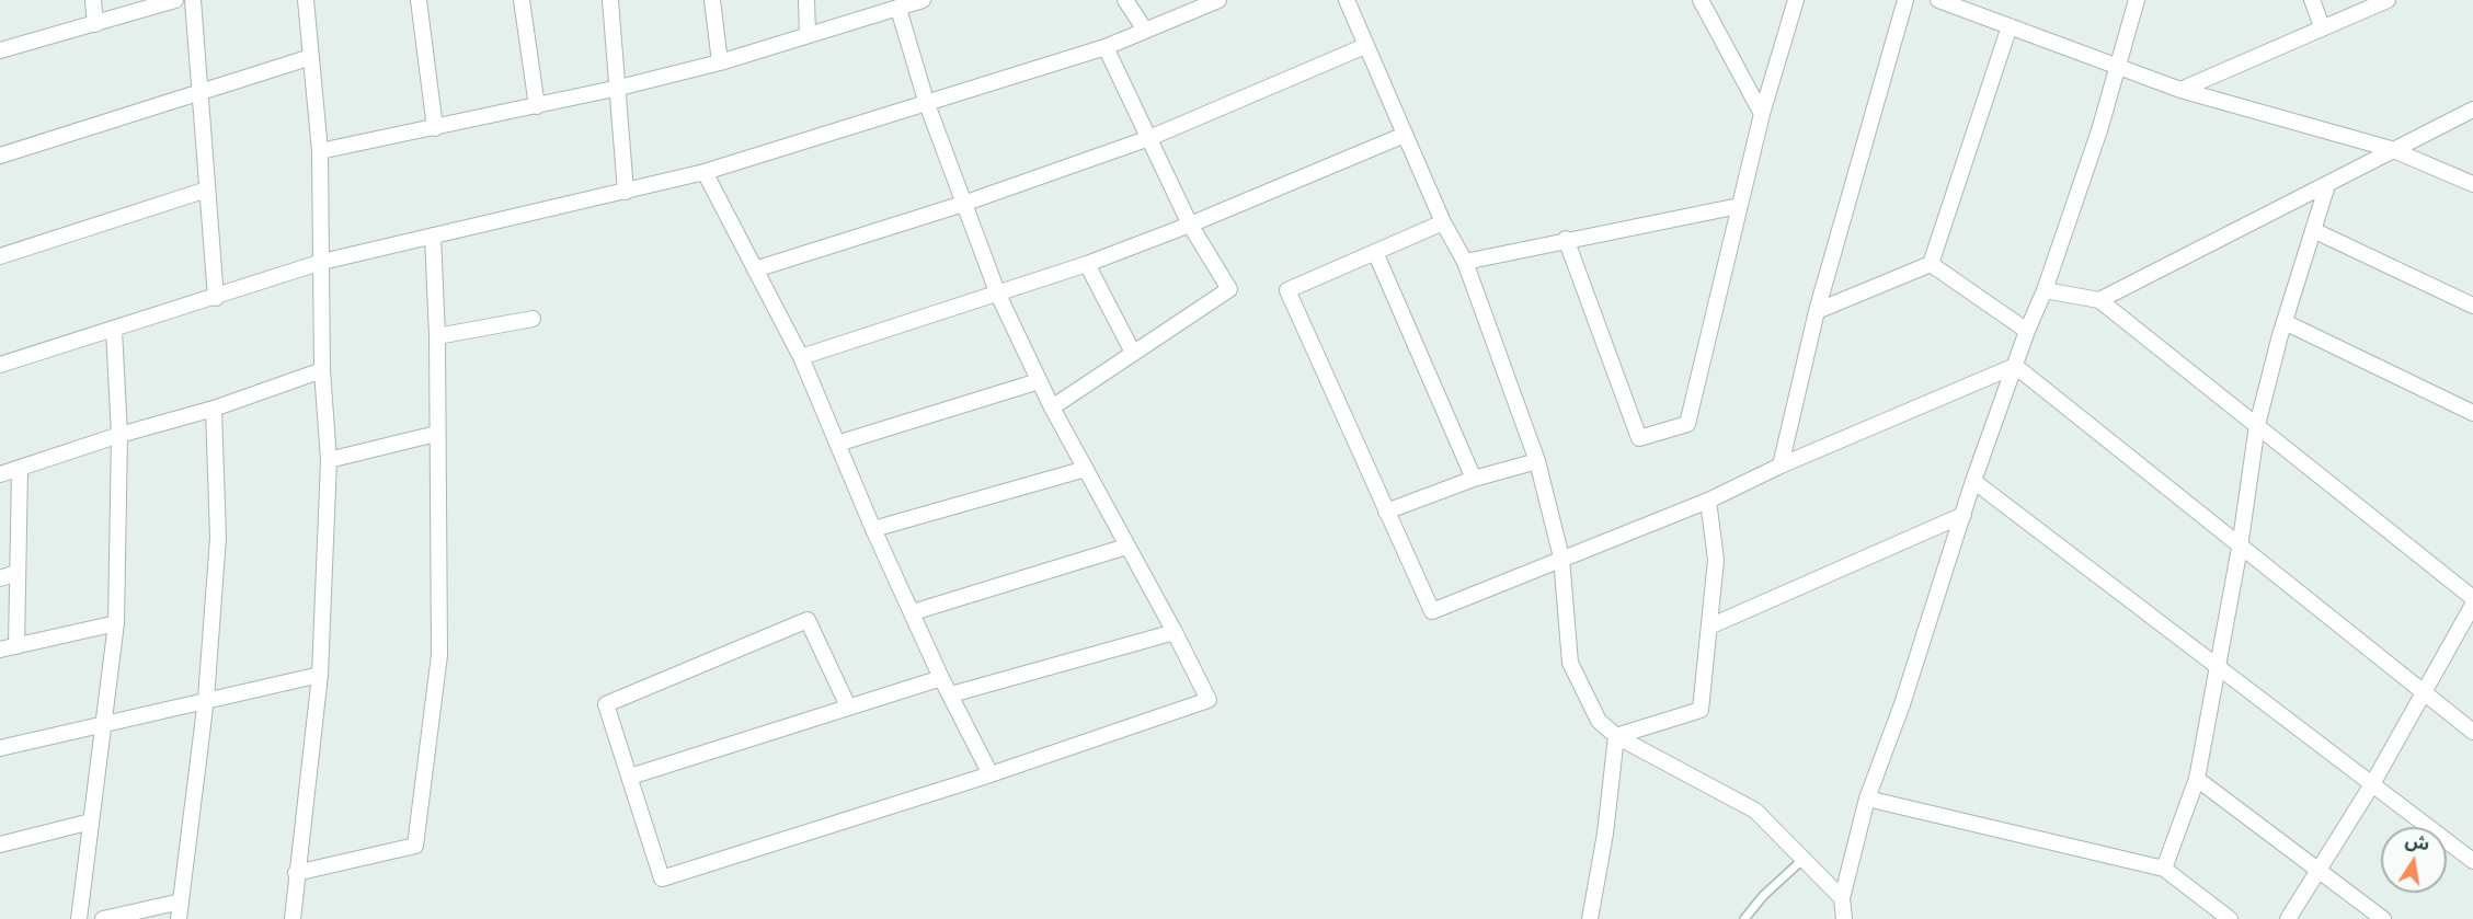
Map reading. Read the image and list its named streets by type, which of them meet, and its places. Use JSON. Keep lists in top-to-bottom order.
{
  "north": "top"
}
